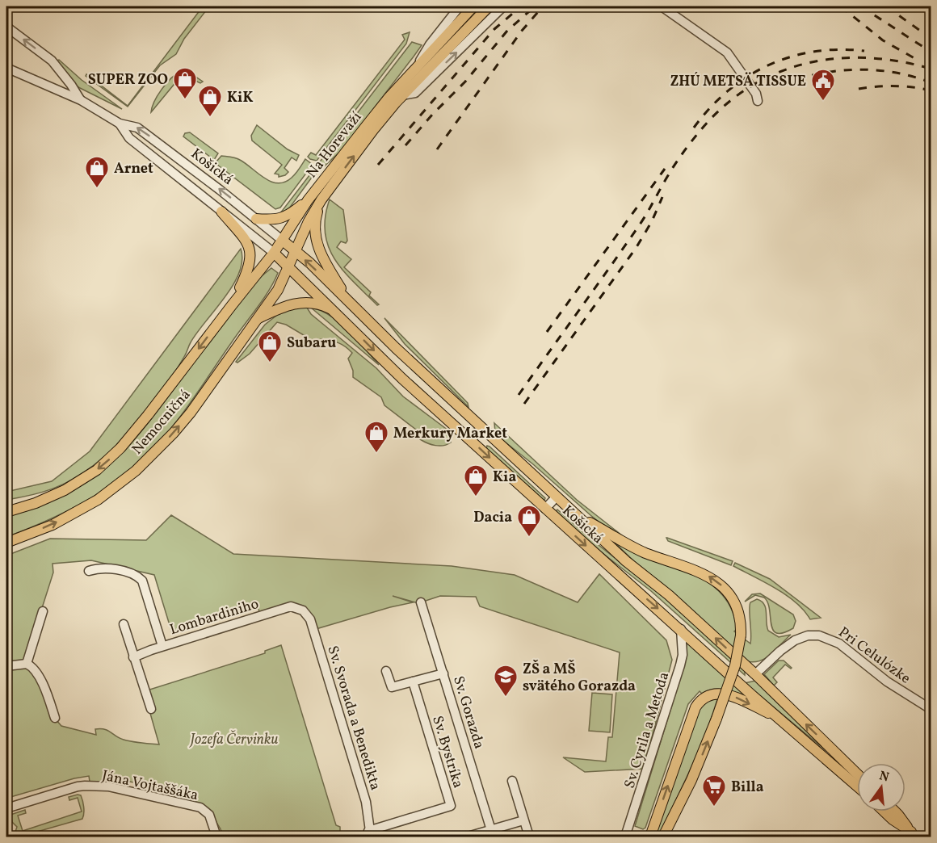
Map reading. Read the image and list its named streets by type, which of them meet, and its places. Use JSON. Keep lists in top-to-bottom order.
{
  "streets": {
    "main road": ["Na Horevaží", "Košická", "Nemocničná"],
    "street": [
      "Lombardiniho",
      "Pri Celulózke",
      "Sv. Gorazda",
      "Sv. Svorada a Benedikta",
      "Sv. Cyrila a Metoda",
      "Sv. Bystríka",
      "Jána Vojtaššáka"
    ]
  },
  "crossings": [
    ["Na Horevaží", "Košická"],
    ["Na Horevaží", "Nemocničná"],
    ["Košická", "Nemocničná"],
    ["Košická", "Pri Celulózke"],
    ["Košická", "Sv. Cyrila a Metoda"],
    ["Lombardiniho", "Sv. Svorada a Benedikta"],
    ["Sv. Svorada a Benedikta", "Sv. Bystríka"]
  ],
  "parks": ["Jozefa Červinku"],
  "places": {
    "shop": [
      "SUPER ZOO",
      "KiK",
      "Arnet",
      "Subaru",
      "Merkury Market",
      "Kia",
      "Dacia"
    ],
    "public building": ["ZHÚ METSÄ TISSUE"],
    "school or university": ["ZŠ a MŠ svätého Gorazda"],
    "supermarket": ["Billa"]
  },
  "north": "top"
}
